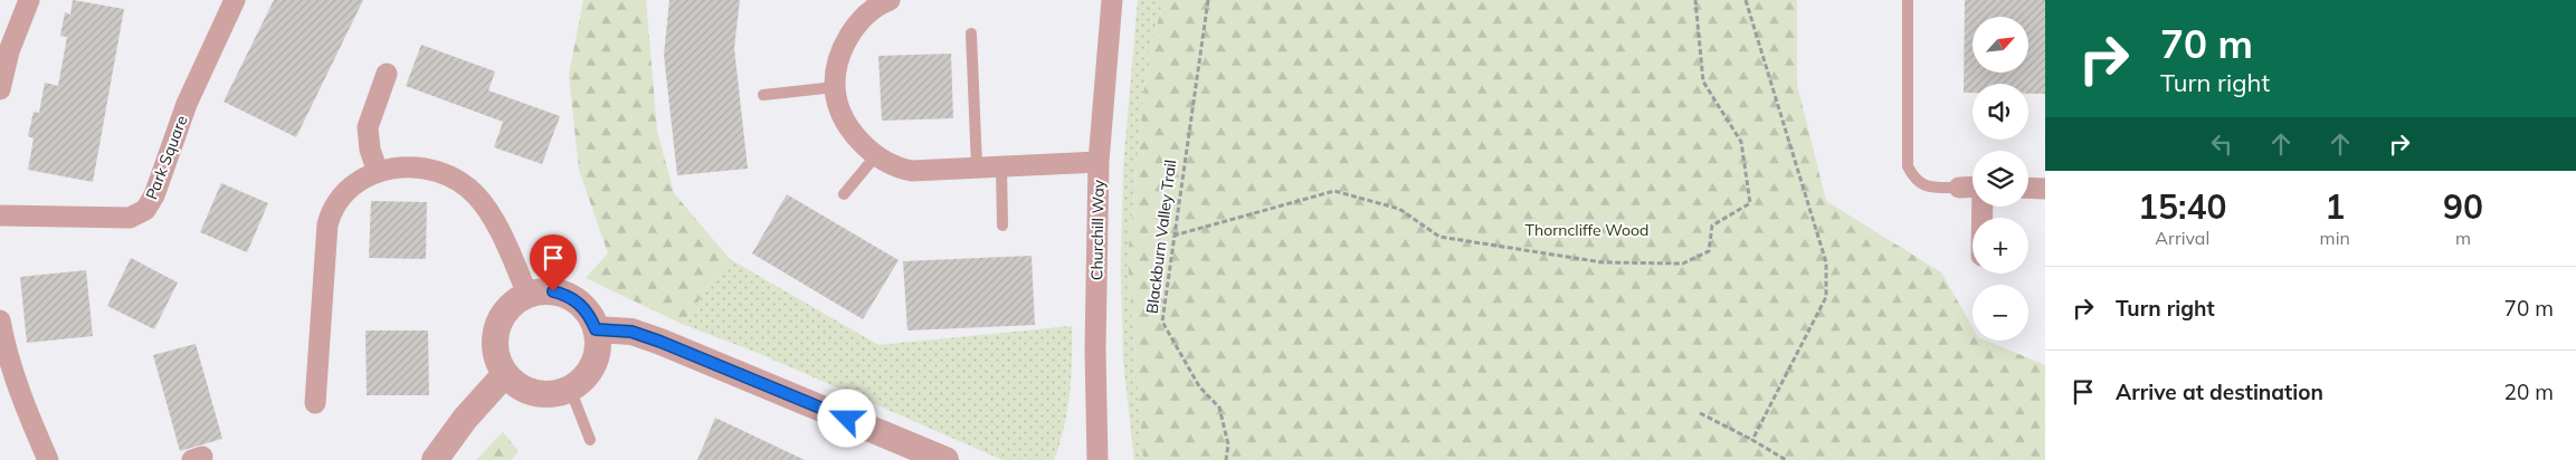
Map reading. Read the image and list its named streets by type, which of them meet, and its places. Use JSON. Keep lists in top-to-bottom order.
{
  "streets": {
    "street": ["Park Square", "Churchill Way"],
    "path": ["Blackburn Valley Trail"]
  },
  "parks": ["Thorncliffe Wood"],
  "north": "top right",
  "page": {
    "turn": ["70 m", "Turn right"],
    "map_buttons": ["+", "−"],
    "eta": [
      "15:40",
      "Arrival",
      "1",
      "min",
      "90",
      "m"
    ],
    "list": [
      {
        "name": "Turn right",
        "value": "70 m"
      },
      {
        "name": "Arrive at destination",
        "value": "20 m"
      }
    ]
  }
}
